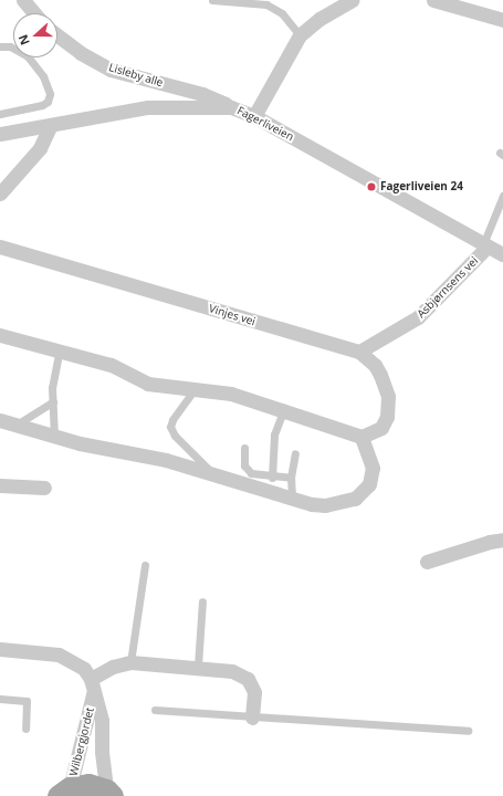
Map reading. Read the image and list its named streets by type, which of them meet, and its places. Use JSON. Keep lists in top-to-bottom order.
{
  "streets": {
    "street": [
      "Lisleby alle",
      "Fagerliveien",
      "Asbjørnsens vei",
      "Vinjes vei",
      "Wilbergjordet"
    ]
  },
  "crossings": [
    ["Lisleby alle", "Fagerliveien"],
    ["Fagerliveien", "Asbjørnsens vei"],
    ["Asbjørnsens vei", "Vinjes vei"]
  ],
  "places": ["Fagerliveien 24"],
  "north": "left"
}
